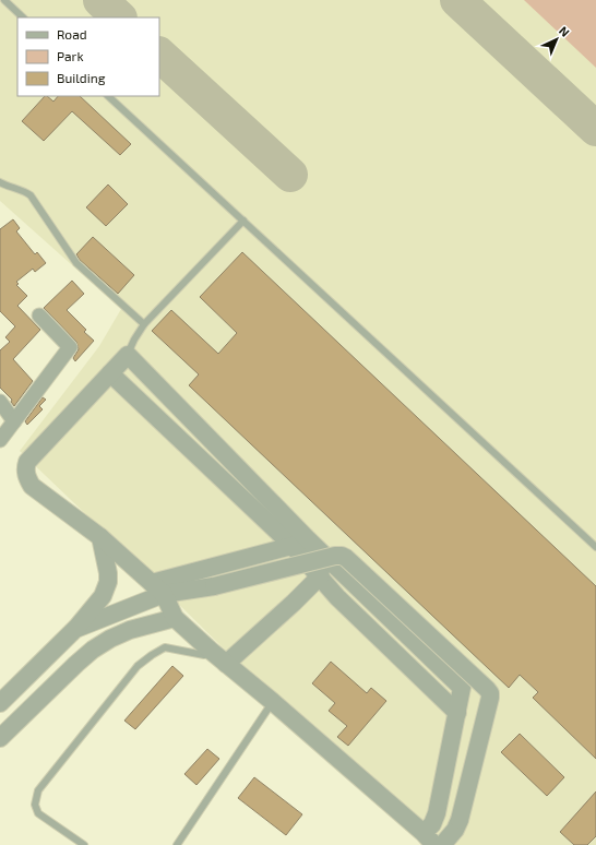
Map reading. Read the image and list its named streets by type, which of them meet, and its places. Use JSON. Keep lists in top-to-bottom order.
{
  "legend": ["Road", "Park", "Building"],
  "north": "top right"
}
